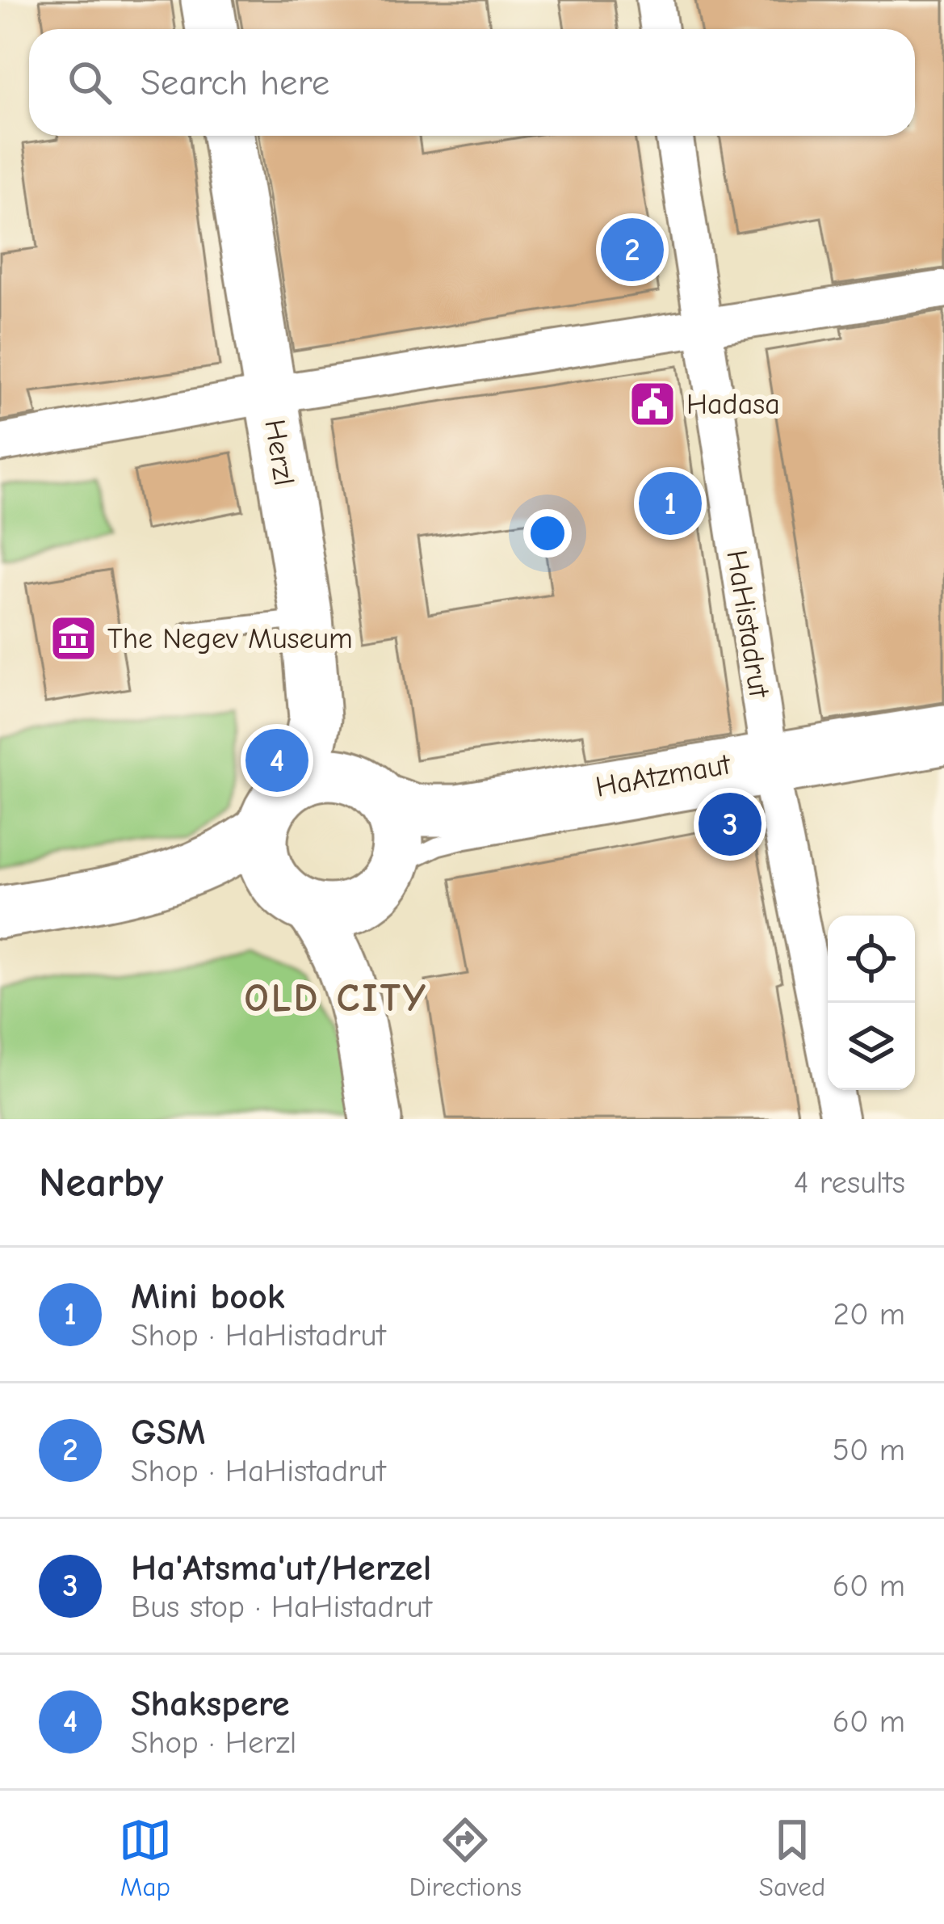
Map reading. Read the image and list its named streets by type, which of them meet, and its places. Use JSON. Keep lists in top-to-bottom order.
{
  "streets": {
    "street": ["Herzl", "HaHistadrut", "HaAtzmaut"]
  },
  "crossings": [
    ["Herzl", "HaAtzmaut"],
    ["HaHistadrut", "HaAtzmaut"]
  ],
  "districts": ["OLD CITY"],
  "places": {
    "public building": ["Hadasa"],
    "museum": ["The Negev Museum"]
  },
  "page": {
    "search": "Search here",
    "pins": [
      "2",
      "1",
      "4",
      "3"
    ],
    "heading": ["Nearby", "4 results"],
    "list": [
      {
        "mark": "1",
        "name": "Mini book",
        "note": "Shop · HaHistadrut",
        "value": "20 m"
      },
      {
        "mark": "2",
        "name": "GSM",
        "note": "Shop · HaHistadrut",
        "value": "50 m"
      },
      {
        "mark": "3",
        "name": "Ha'Atsma'ut/Herzel",
        "note": "Bus stop · HaHistadrut",
        "value": "60 m"
      },
      {
        "mark": "4",
        "name": "Shakspere",
        "note": "Shop · Herzl",
        "value": "60 m"
      }
    ],
    "nav": ["Map", "Directions", "Saved"]
  }
}
